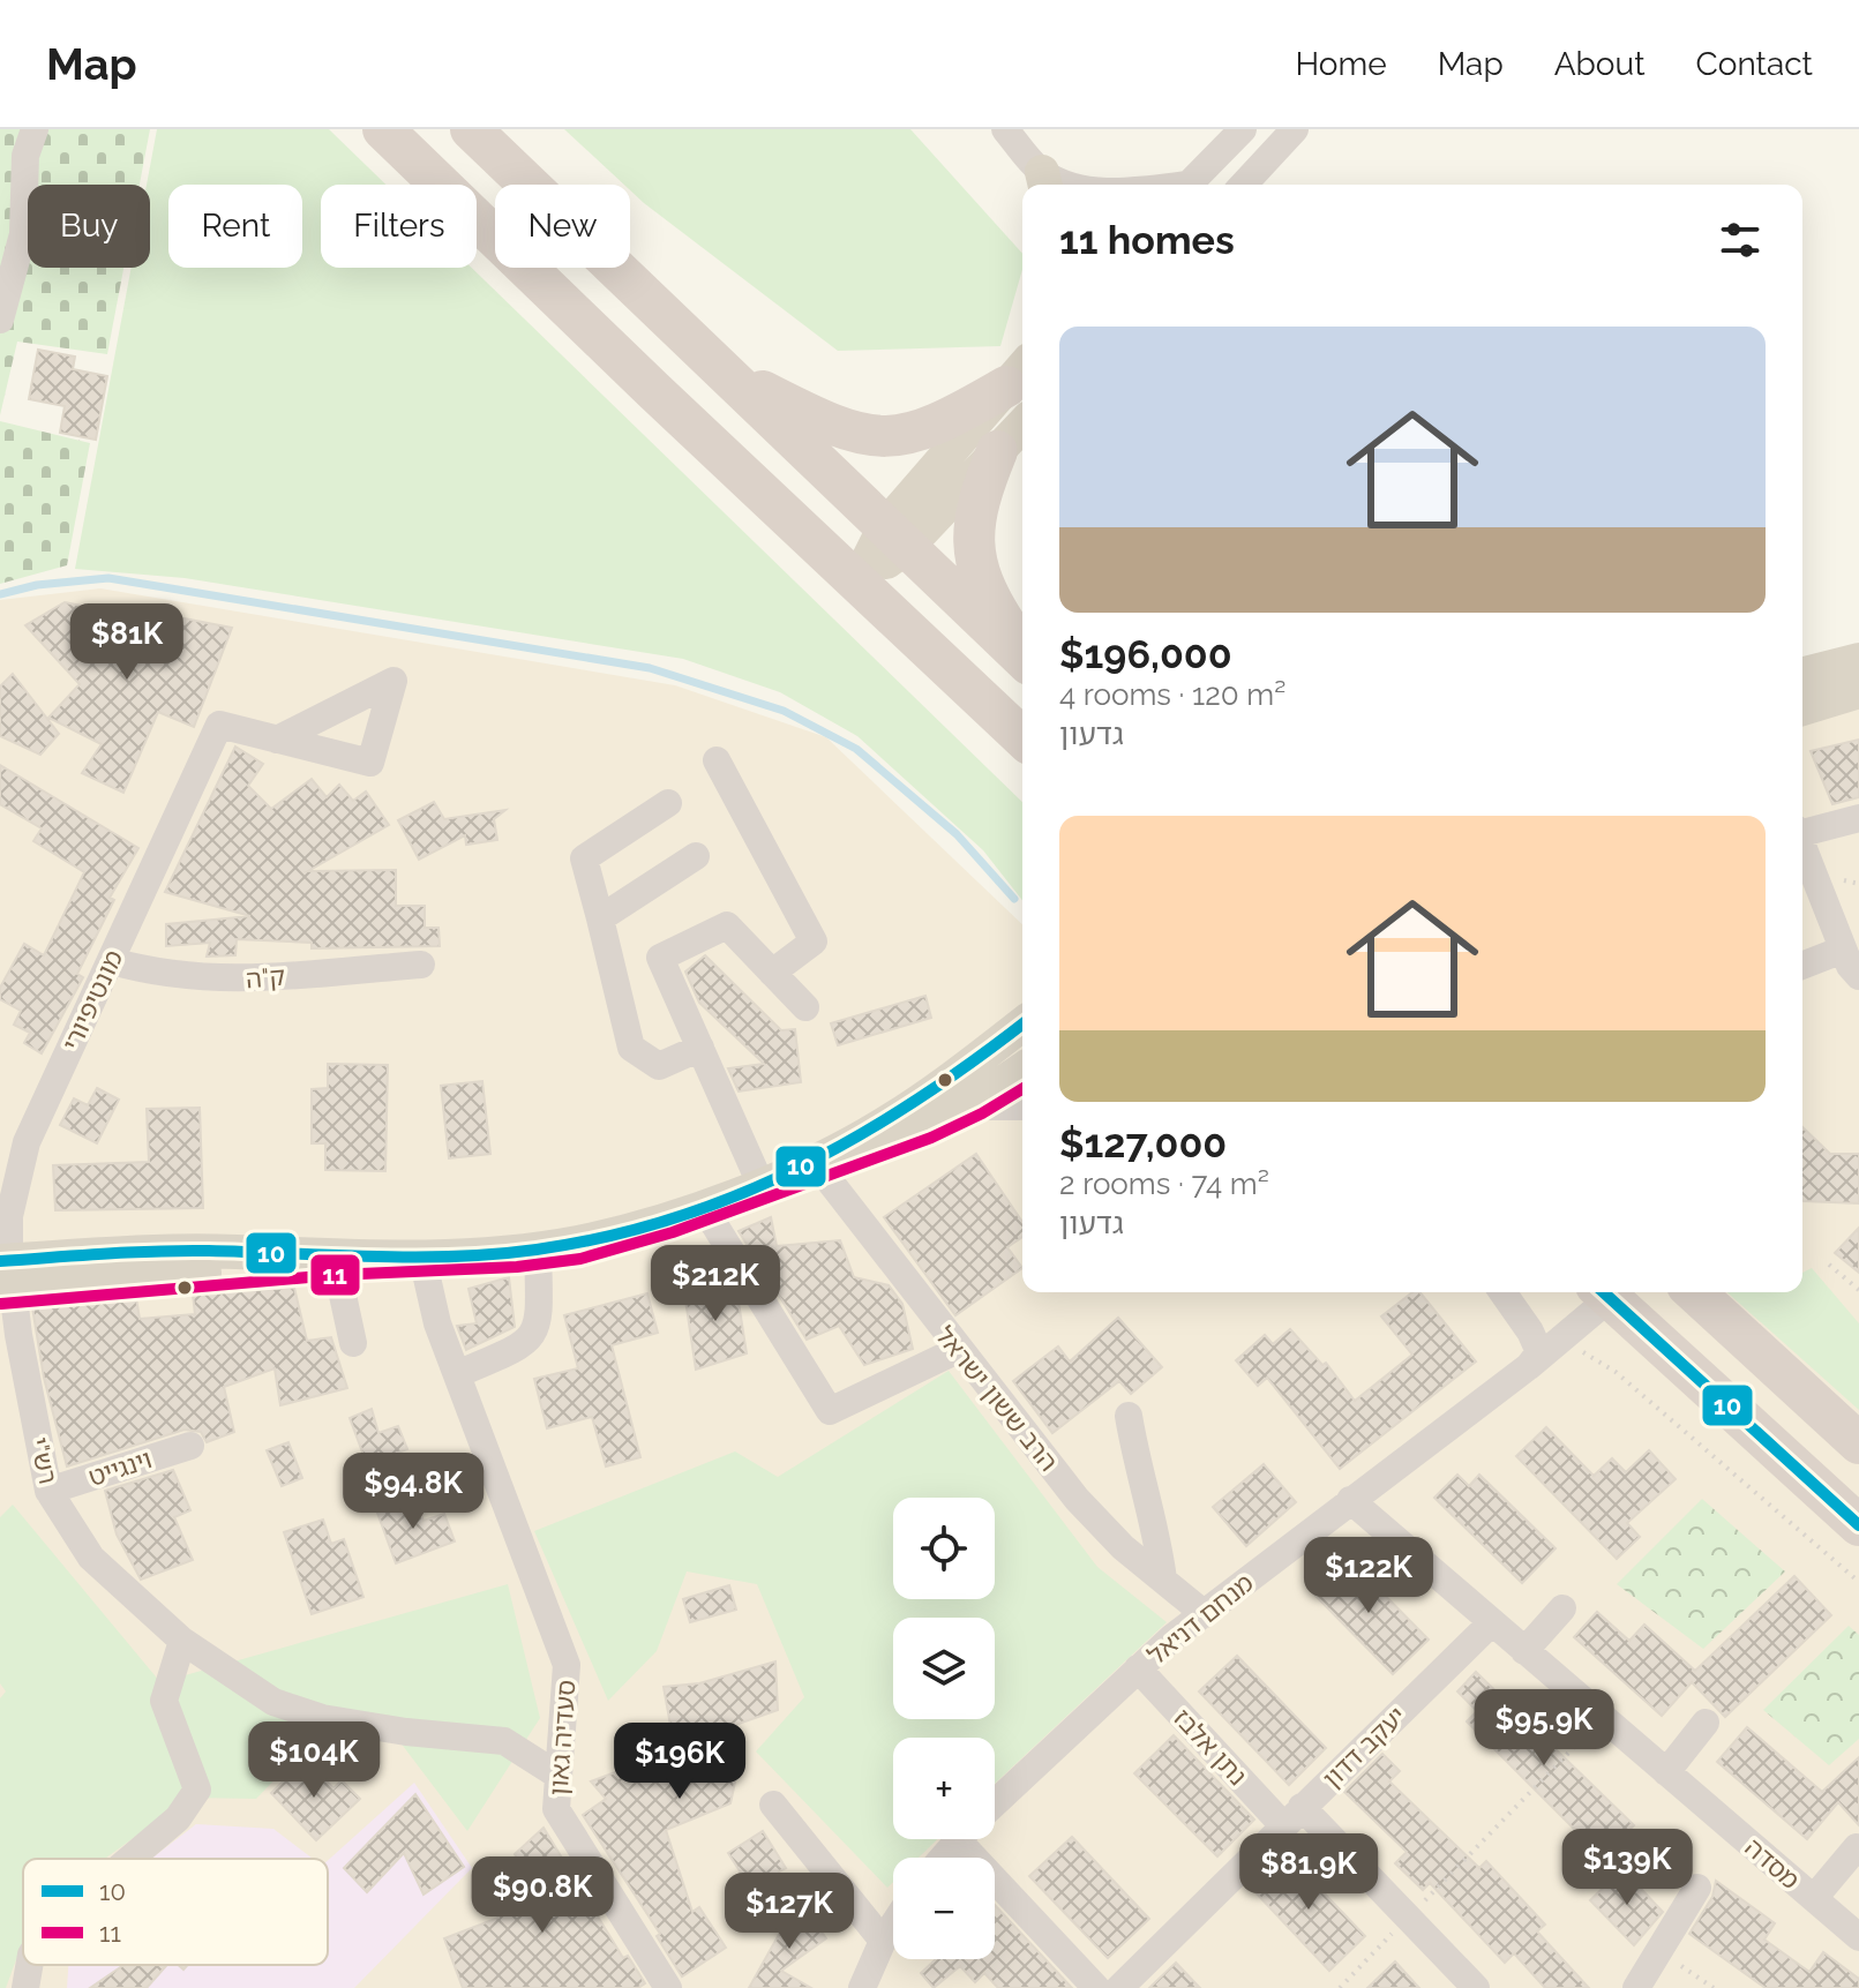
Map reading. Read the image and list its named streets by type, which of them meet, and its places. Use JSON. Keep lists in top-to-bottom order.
{
  "streets": {
    "street": [
      "ק\"ה",
      "מונטיפיורי",
      "הרב ששון ישראל",
      "רש\"י",
      "וינגייט",
      "מנחם דניאל",
      "סעדיה גאון",
      "נתן אלבז",
      "יעקב דדון",
      "מסדה"
    ]
  },
  "crossings": [
    ["ק\"ה", "מונטיפיורי"],
    ["מונטיפיורי", "רש\"י"],
    ["הרב ששון ישראל", "מנחם דניאל"],
    ["רש\"י", "וינגייט"],
    ["רש\"י", "סעדיה גאון"],
    ["מנחם דניאל", "נתן אלבז"],
    ["מנחם דניאל", "מסדה"],
    ["נתן אלבז", "יעקב דדון"],
    ["יעקב דדון", "מסדה"]
  ],
  "lines": ["transit line 10", "transit line 11"],
  "legend": ["10", "11"],
  "page": {
    "header": "Map",
    "nav": [
      "Home",
      "Map",
      "About",
      "Contact"
    ],
    "chip": [
      "Buy",
      "Rent",
      "Filters",
      "New"
    ],
    "heading": "11 homes",
    "list": [
      {
        "name": "$196,000",
        "note": "4 rooms · 120 m² · גדעון"
      },
      {
        "name": "$127,000",
        "note": "2 rooms · 74 m² · גדעון"
      }
    ],
    "price": [
      "$81K",
      "$212K",
      "$94.8K",
      "$122K",
      "$95.9K",
      "$104K",
      "$196K",
      "$139K",
      "$81.9K",
      "$90.8K",
      "$127K"
    ],
    "map_buttons": ["+", "−"]
  }
}
